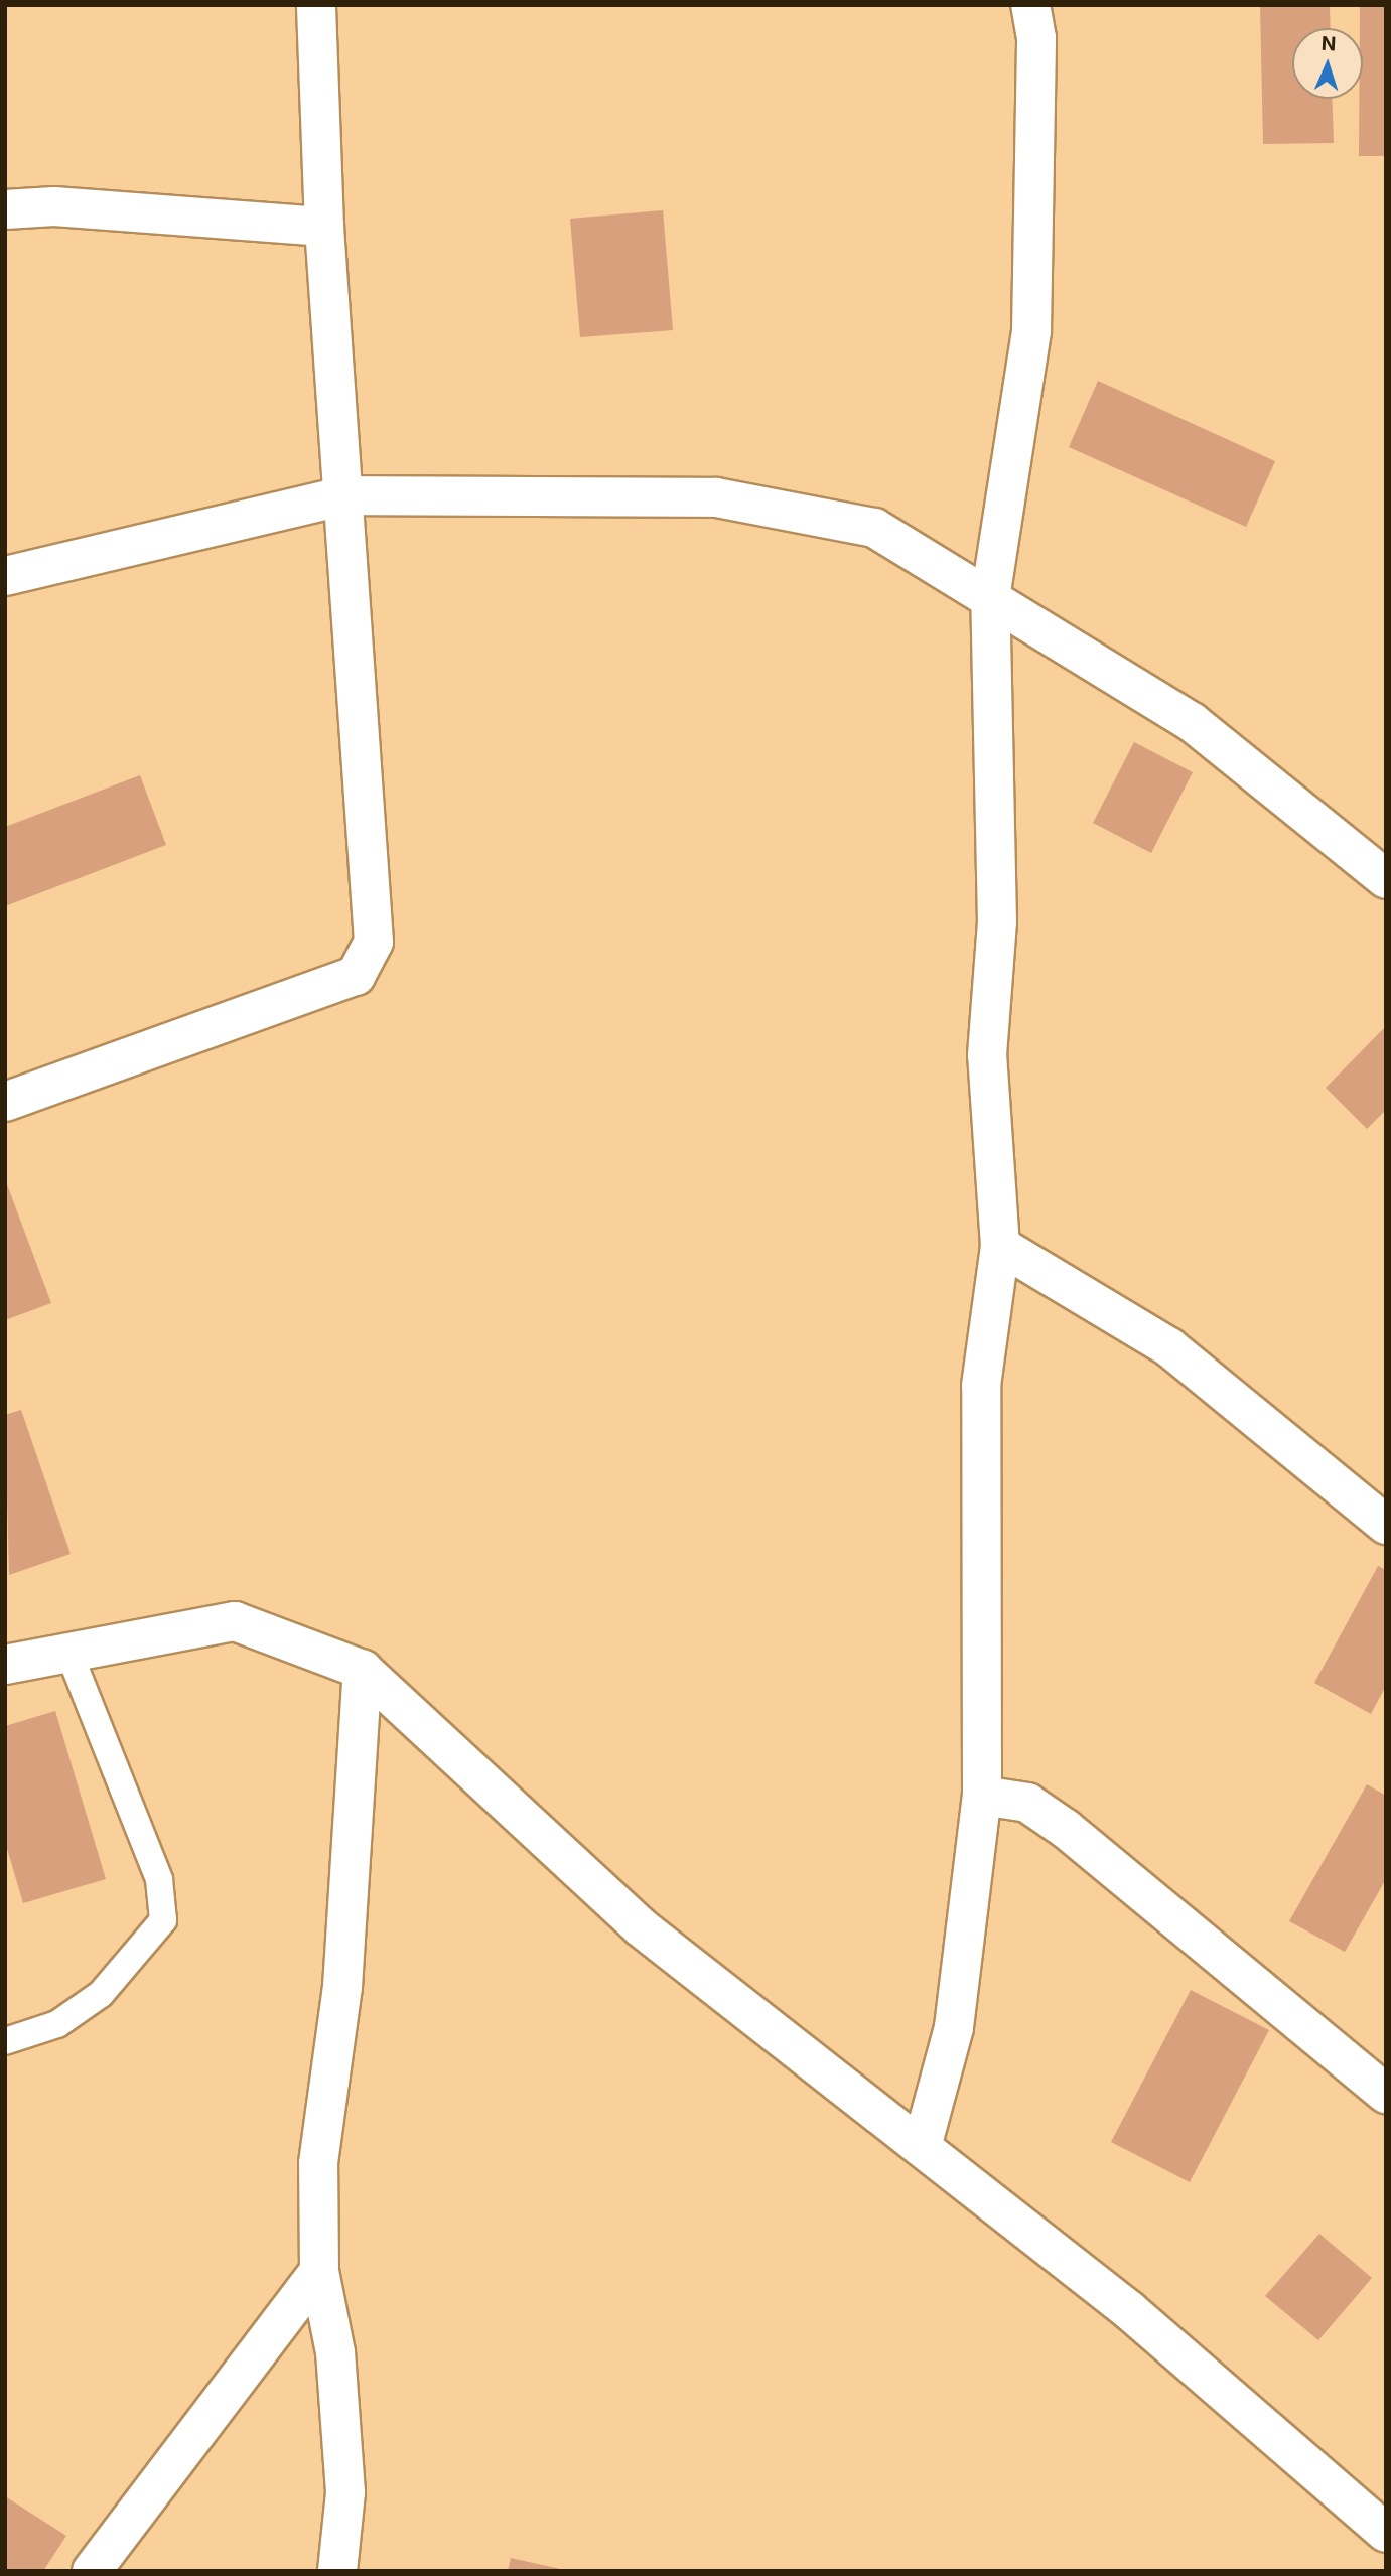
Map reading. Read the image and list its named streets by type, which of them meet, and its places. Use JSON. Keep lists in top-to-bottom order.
{
  "north": "top"
}
